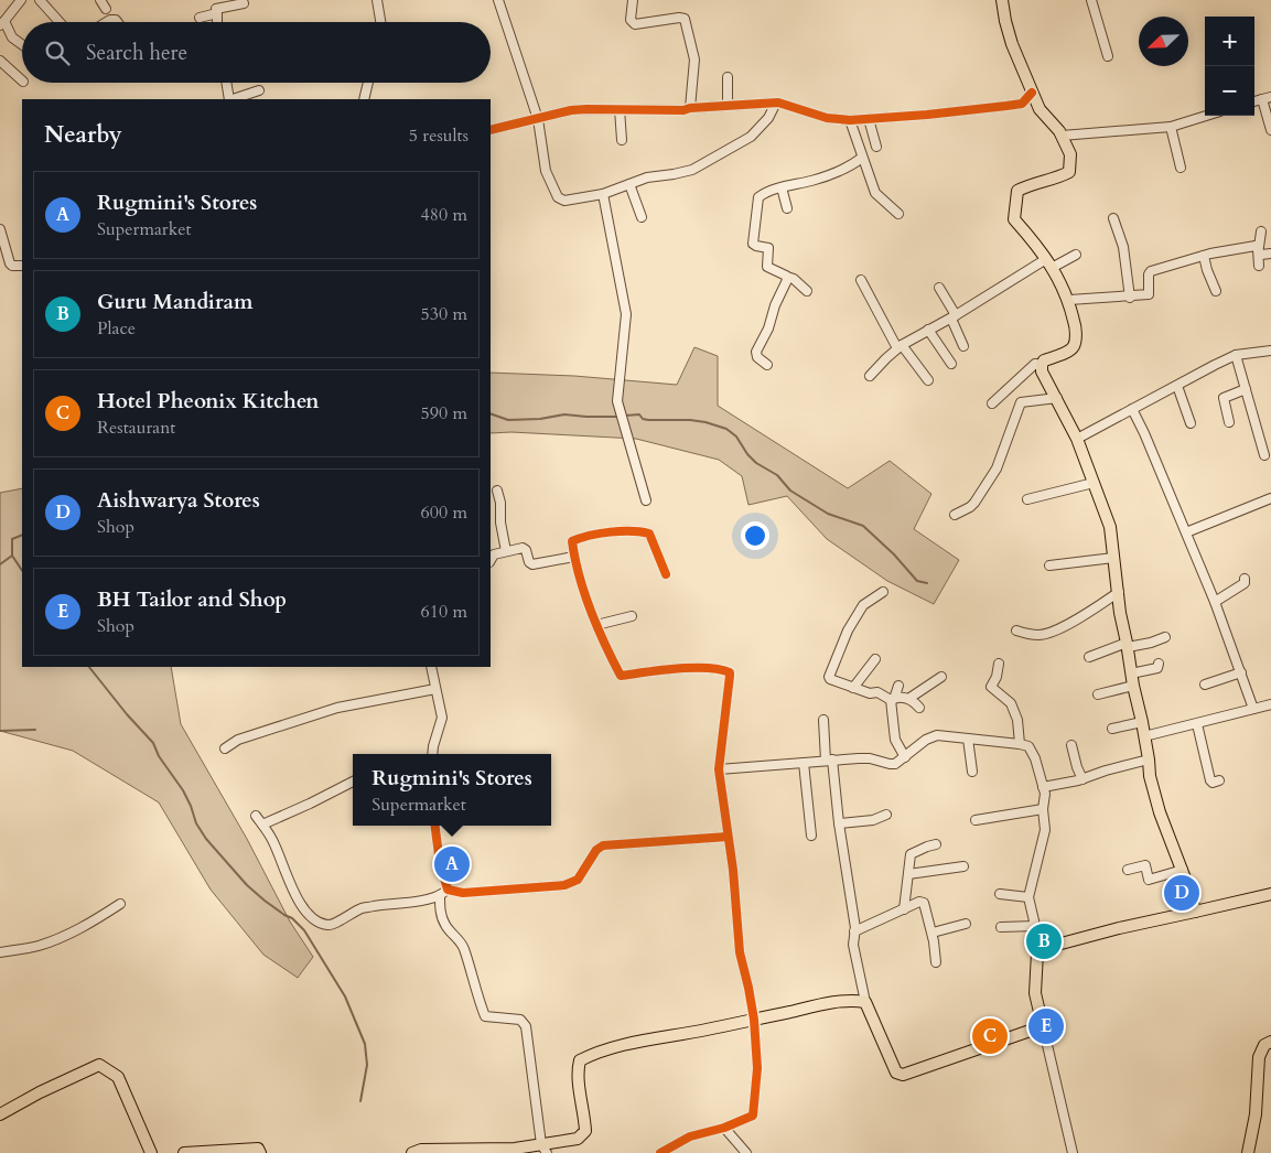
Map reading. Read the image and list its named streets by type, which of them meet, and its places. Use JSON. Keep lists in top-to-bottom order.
{
  "north": "bottom left",
  "page": {
    "map_buttons": ["+", "−"],
    "search": "Search here",
    "heading": ["Nearby", "5 results"],
    "list": [
      {
        "mark": "A",
        "name": "Rugmini's Stores",
        "note": "Supermarket",
        "value": "480 m"
      },
      {
        "mark": "B",
        "name": "Guru Mandiram",
        "note": "Place",
        "value": "530 m"
      },
      {
        "mark": "C",
        "name": "Hotel Pheonix Kitchen",
        "note": "Restaurant",
        "value": "590 m"
      },
      {
        "mark": "D",
        "name": "Aishwarya Stores",
        "note": "Shop",
        "value": "600 m"
      },
      {
        "mark": "E",
        "name": "BH Tailor and Shop",
        "note": "Shop",
        "value": "610 m"
      }
    ],
    "popup": ["Rugmini's Stores", "Supermarket"],
    "pins": [
      "A",
      "D",
      "B",
      "E",
      "C"
    ]
  }
}
